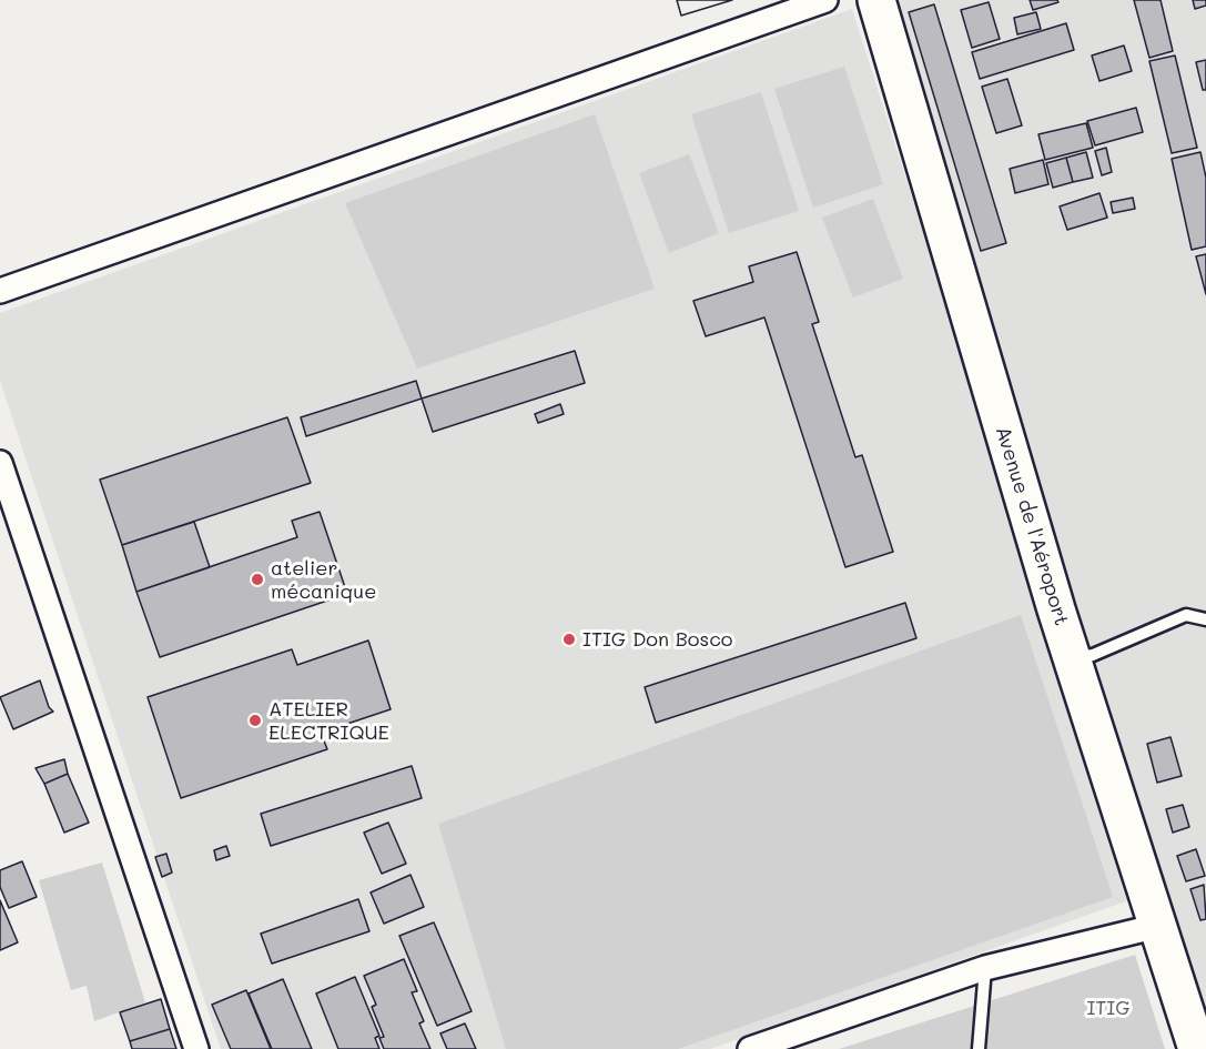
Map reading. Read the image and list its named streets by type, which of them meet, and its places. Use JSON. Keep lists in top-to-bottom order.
{
  "streets": {
    "highway": ["Avenue de l'Aéroport"]
  },
  "parks": ["ITIG"],
  "places": ["atelier mécanique", "ITIG Don Bosco", "ATELIER ELECTRIQUE"]
}
